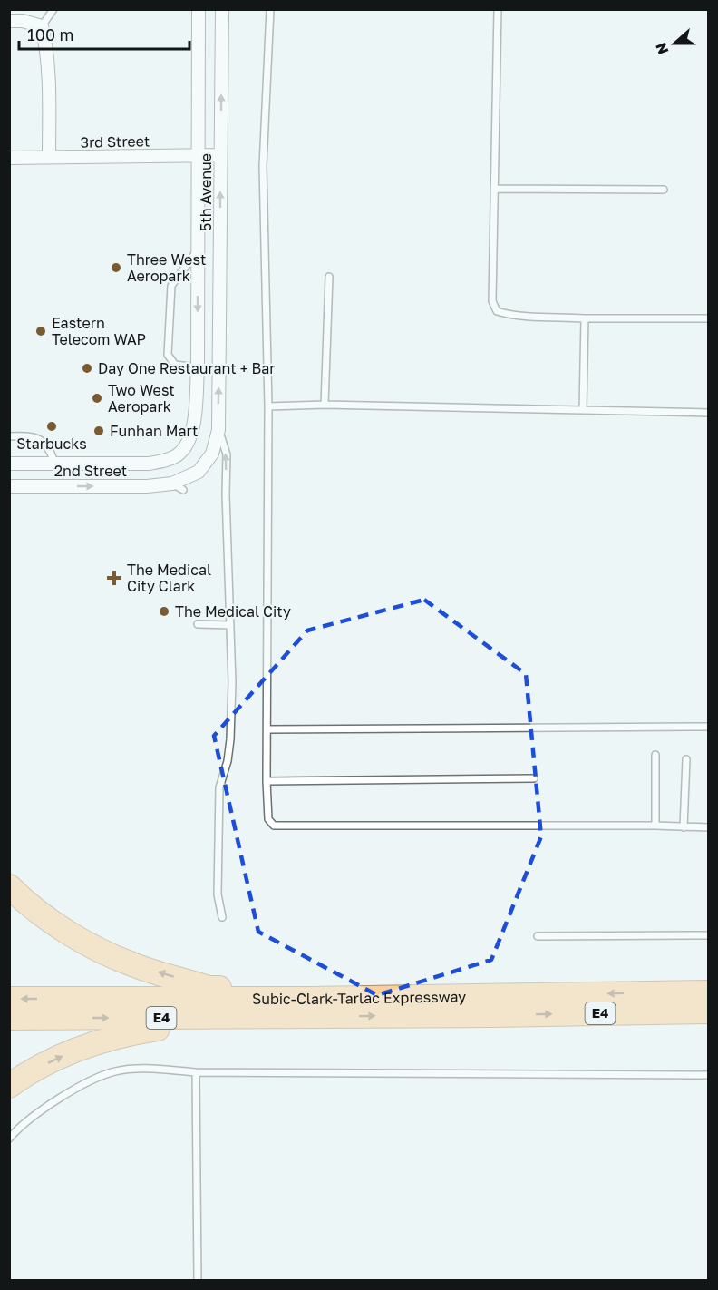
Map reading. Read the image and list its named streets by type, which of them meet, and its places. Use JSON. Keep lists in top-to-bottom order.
{
  "streets": {
    "highway": ["Subic-Clark-Tarlac Expressway", "E4"],
    "street": ["3rd Street", "5th Avenue", "2nd Street"]
  },
  "crossings": [
    ["3rd Street", "5th Avenue"],
    ["5th Avenue", "2nd Street"]
  ],
  "places": {
    "other": [
      "Three West Aeropark",
      "Eastern Telecom WAP",
      "Day One Restaurant + Bar",
      "Two West Aeropark",
      "Starbucks",
      "Funhan Mart",
      "The Medical City"
    ],
    "health": ["The Medical City Clark"]
  },
  "scale_bar": "100 m",
  "north": "left"
}
